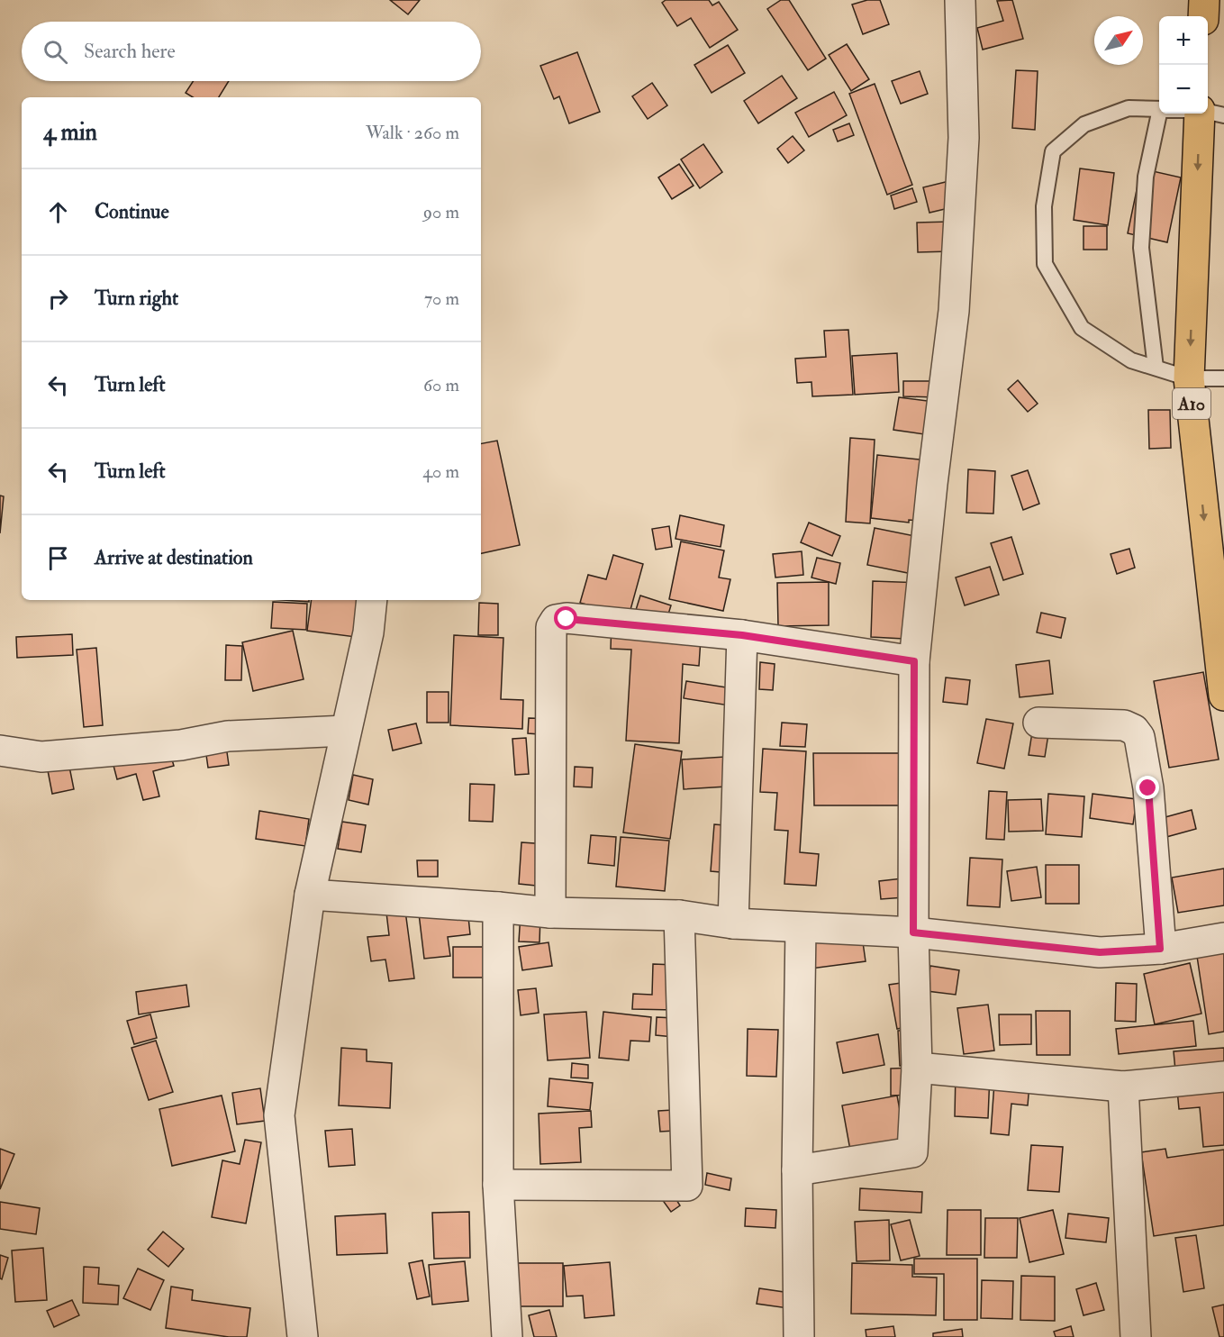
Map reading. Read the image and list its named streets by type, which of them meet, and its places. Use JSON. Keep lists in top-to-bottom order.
{
  "streets": {
    "highway": ["A10"]
  },
  "north": "top right",
  "page": {
    "map_buttons": ["+", "−"],
    "search": "Search here",
    "heading": ["4 min", "Walk · 260 m"],
    "list": [
      ["Continue", "90 m"],
      ["Turn right", "70 m"],
      ["Turn left", "60 m"],
      ["Turn left", "40 m"],
      "Arrive at destination"
    ]
  }
}
